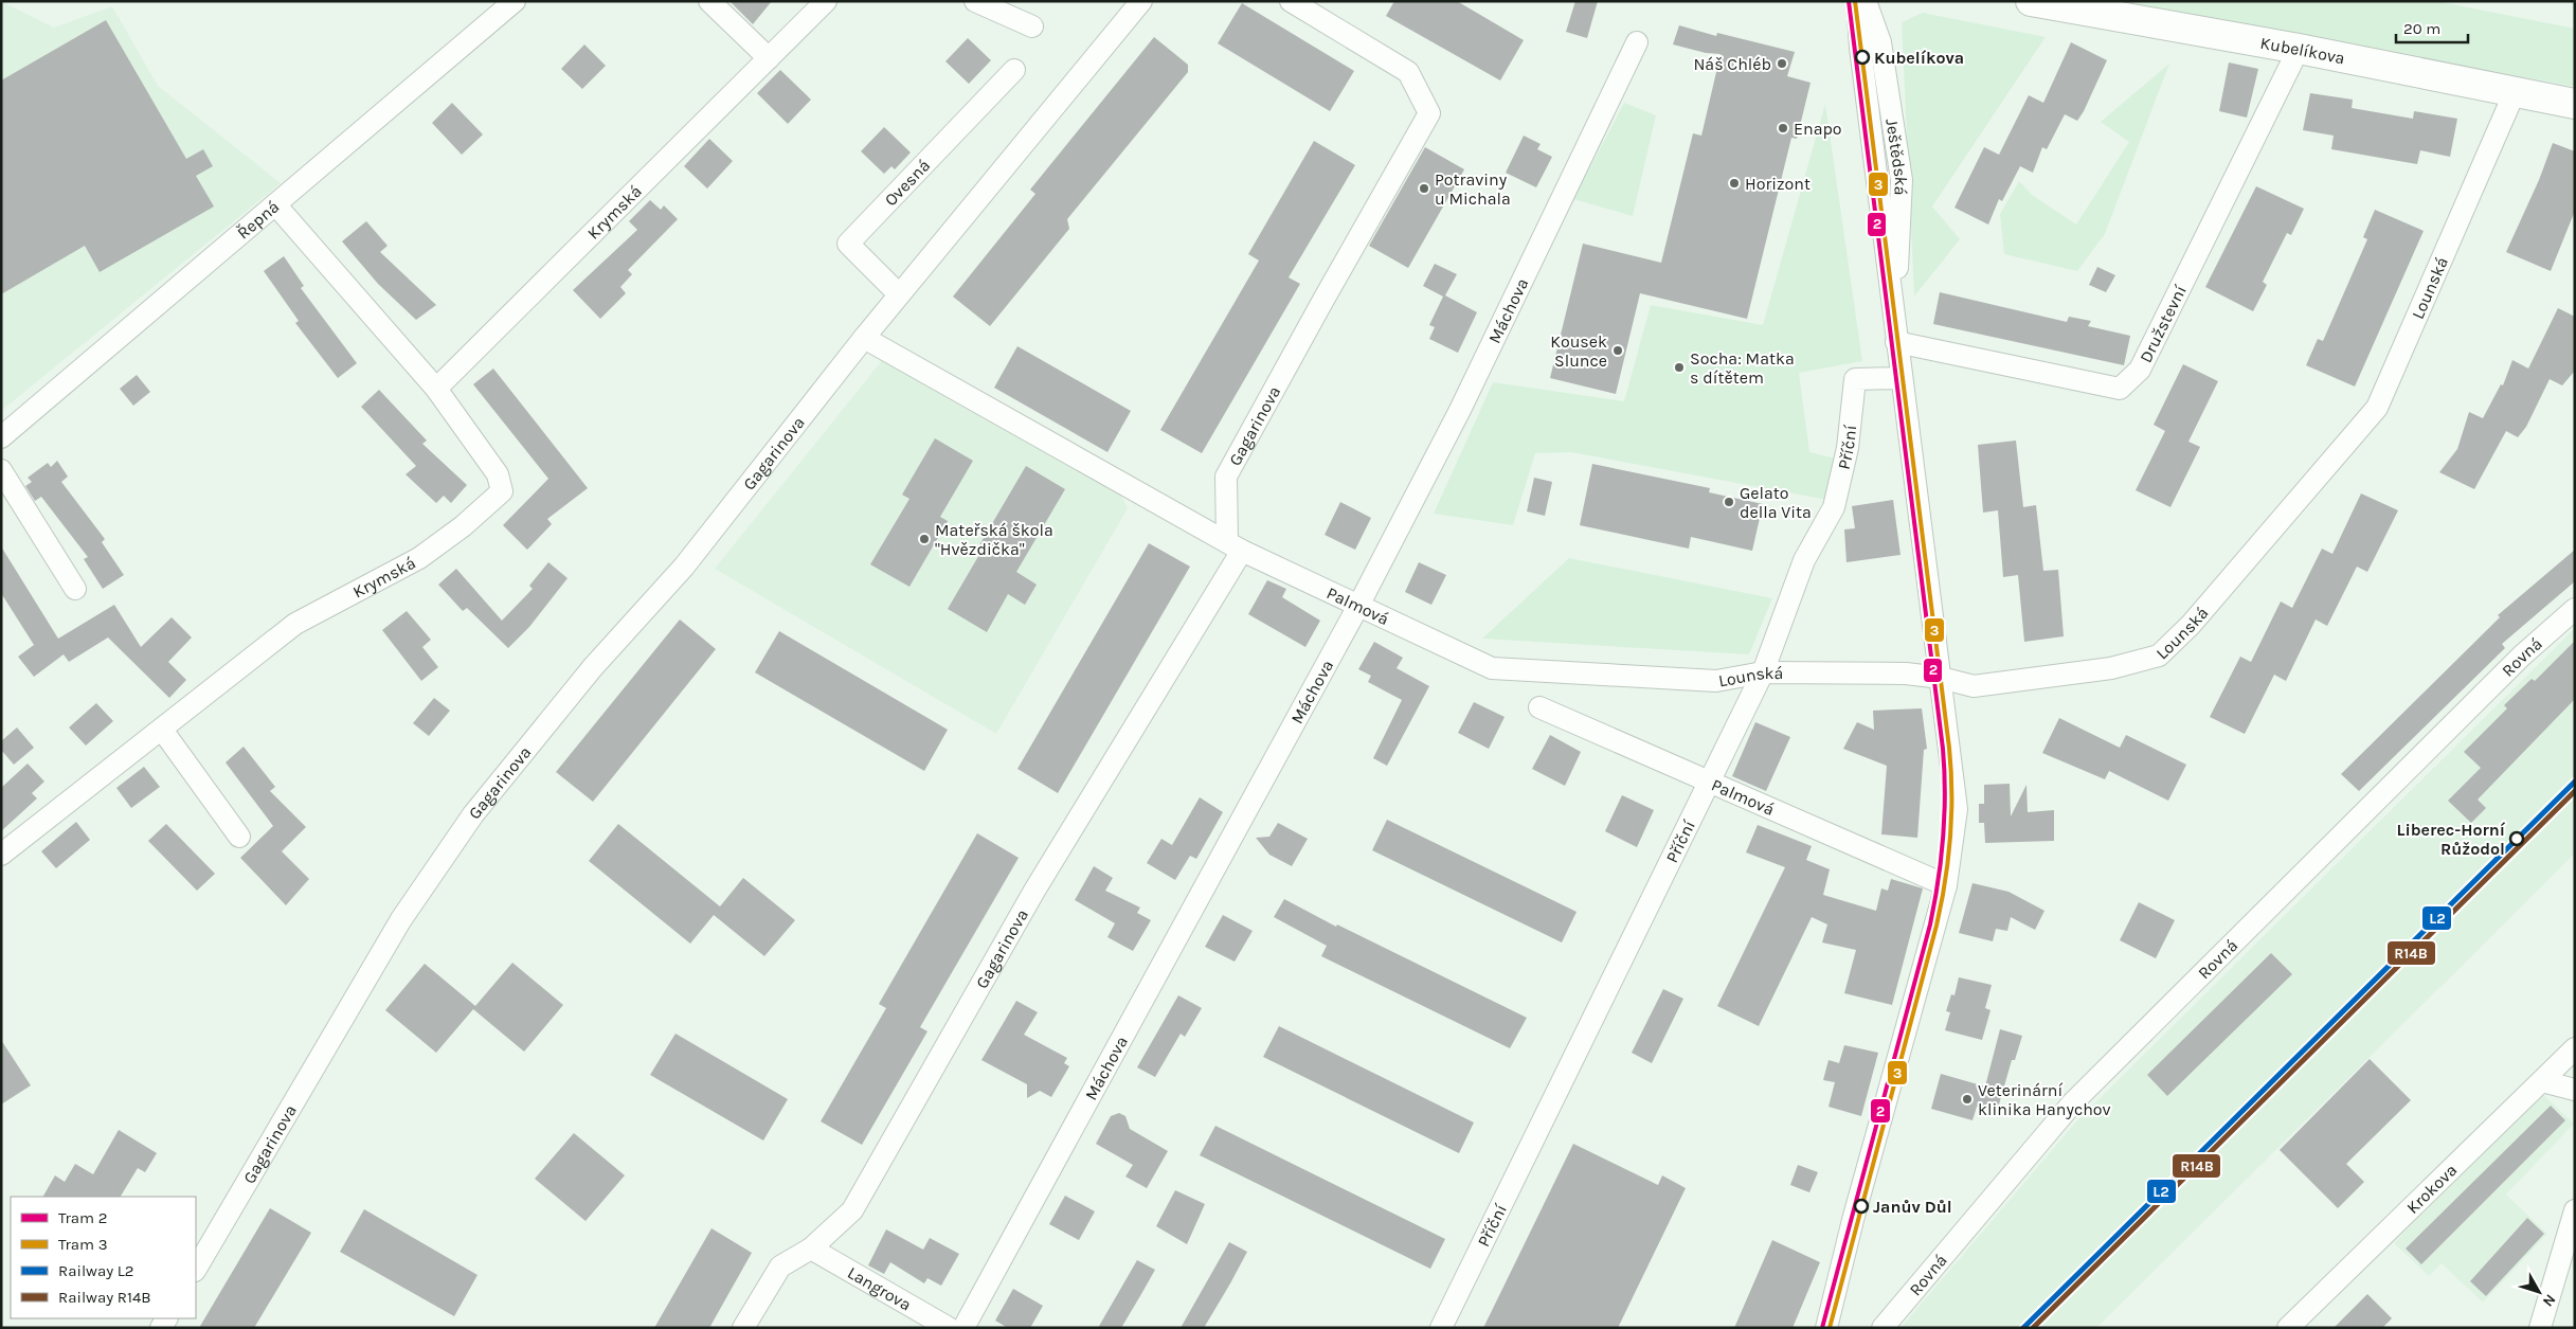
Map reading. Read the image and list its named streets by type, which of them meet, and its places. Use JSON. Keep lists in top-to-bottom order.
{
  "streets": {
    "street": [
      "Kubelíkova",
      "Ještědská",
      "Ovesná",
      "Krymská",
      "Řepná",
      "Lounská",
      "Máchova",
      "Družstevní",
      "Gagarinova",
      "Příční",
      "Palmová",
      "Rovná",
      "Krokova",
      "Langrova"
    ]
  },
  "crossings": [
    ["Kubelíkova", "Lounská"],
    ["Kubelíkova", "Družstevní"],
    ["Ještědská", "Lounská"],
    ["Ještědská", "Družstevní"],
    ["Ještědská", "Příční"],
    ["Ještědská", "Palmová"],
    ["Ovesná", "Gagarinova"],
    ["Krymská", "Řepná"],
    ["Lounská", "Příční"],
    ["Lounská", "Palmová"],
    ["Máchova", "Palmová"],
    ["Gagarinova", "Palmová"],
    ["Gagarinova", "Langrova"],
    ["Příční", "Palmová"]
  ],
  "places": [
    "Kubelíkova",
    "Náš Chléb",
    "Enapo",
    "Horizont",
    "Potraviny u Michala",
    "Kousek Slunce",
    "Socha: Matka s dítětem",
    "Gelato della Vita",
    "Mateřská škola \"Hvězdička\"",
    "Liberec-Horní Růžodol",
    "Veterinární klinika Hanychov",
    "Janův Důl"
  ],
  "lines": [
    "tram line 2",
    "tram line 3",
    "rail line L2",
    "rail line R14B"
  ],
  "legend": [
    "Tram 2",
    "Tram 3",
    "Railway L2",
    "Railway R14B"
  ],
  "scale_bar": "20 m",
  "north": "bottom right"
}
